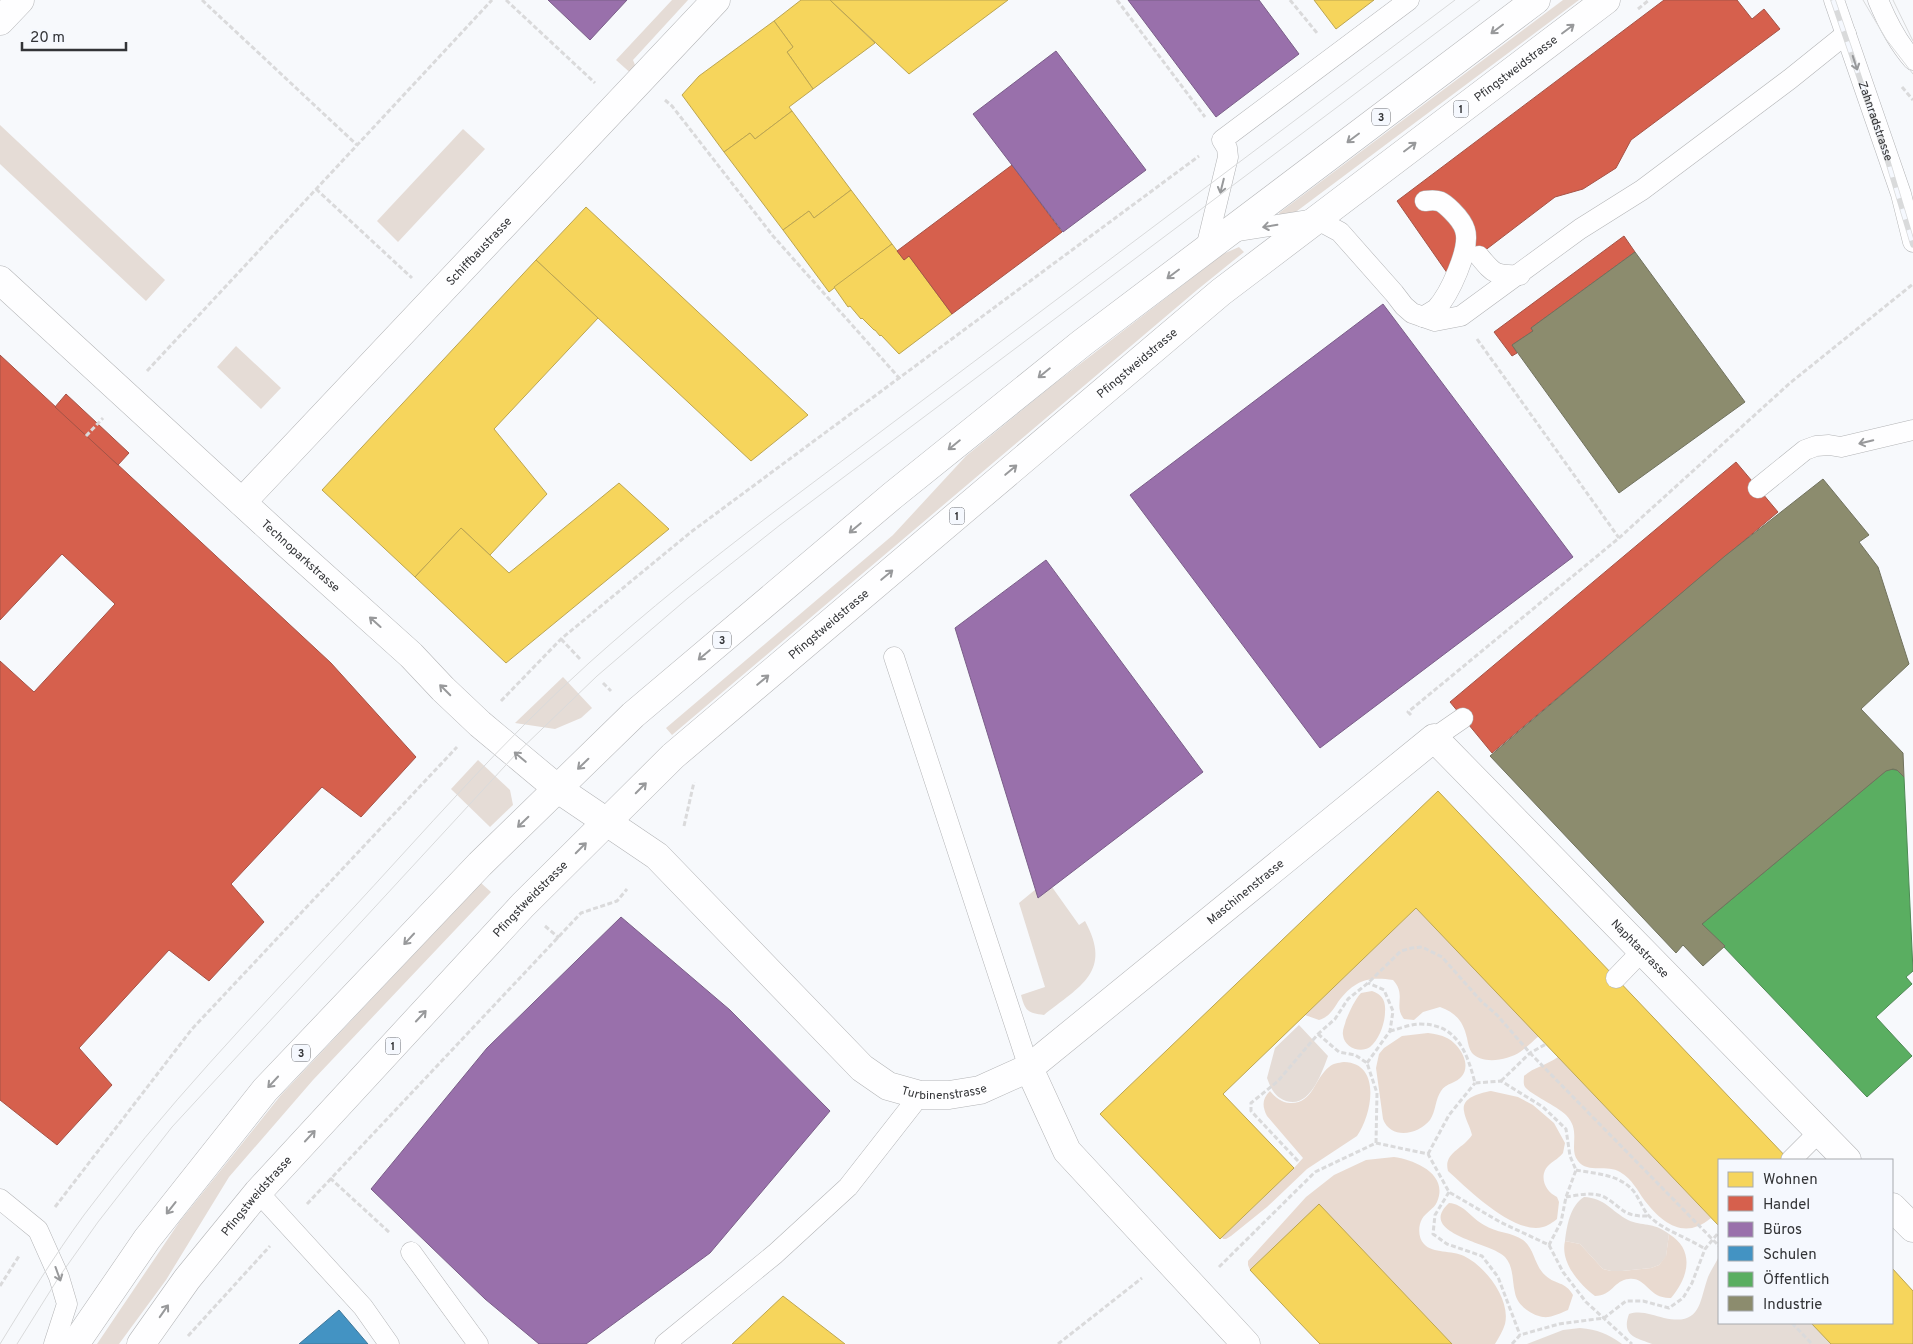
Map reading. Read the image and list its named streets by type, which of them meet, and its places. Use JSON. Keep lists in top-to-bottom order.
{
  "streets": {
    "main road": [
      "Pfingstweidstrasse",
      "1",
      "3",
      "Schiffbaustrasse",
      "Technoparkstrasse",
      "Maschinenstrasse",
      "Naphtastrasse",
      "Turbinenstrasse"
    ],
    "lane": ["Zahnradstrasse"]
  },
  "crossings": [
    ["Pfingstweidstrasse", "Technoparkstrasse"],
    ["Pfingstweidstrasse", "Turbinenstrasse"],
    ["3", "Technoparkstrasse"],
    ["Schiffbaustrasse", "Technoparkstrasse"],
    ["Technoparkstrasse", "Turbinenstrasse"],
    ["Maschinenstrasse", "Naphtastrasse"],
    ["Maschinenstrasse", "Turbinenstrasse"]
  ],
  "one_way": ["Zahnradstrasse", "Technoparkstrasse"],
  "legend": [
    "Wohnen",
    "Handel",
    "Büros",
    "Schulen",
    "Öffentlich",
    "Industrie"
  ],
  "scale_bar": "20 m"
}
